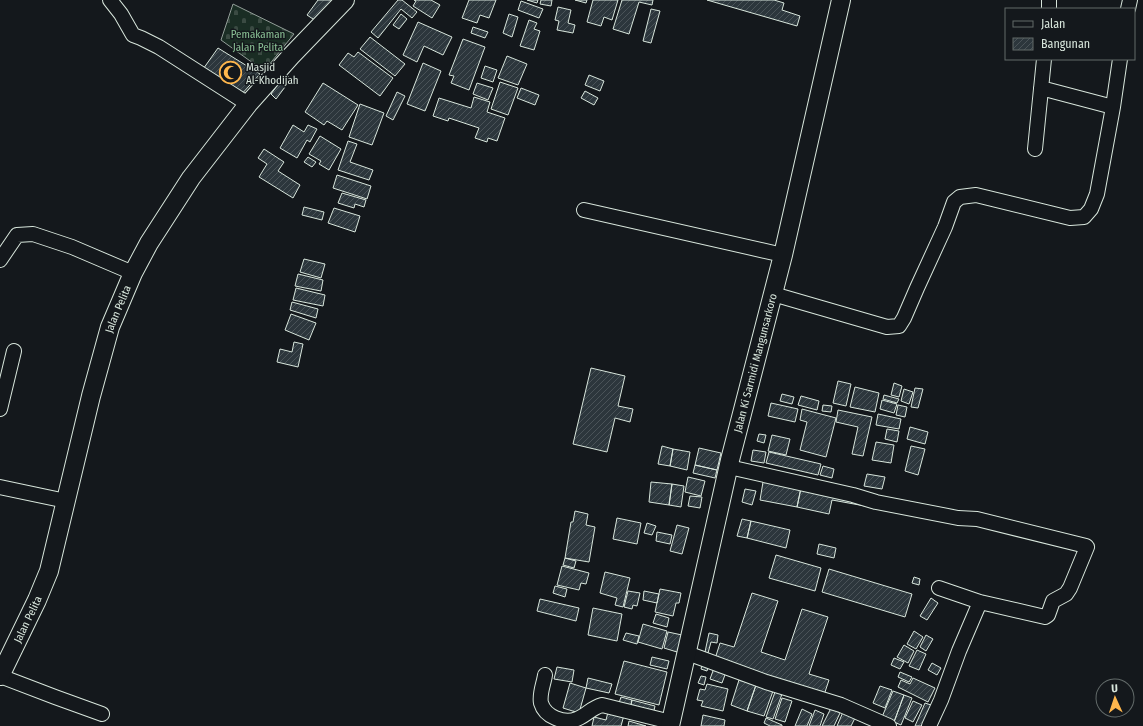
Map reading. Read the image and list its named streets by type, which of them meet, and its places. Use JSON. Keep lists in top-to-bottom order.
{
  "streets": {
    "main road": ["Jalan Pelita", "Jalan Ki Sarmidi Mangunsarkoro"]
  },
  "parks": ["Pemakaman Jalan Pelita"],
  "places": {
    "mosque": ["Masjid Al-Khodijah"]
  },
  "legend": ["Jalan", "Bangunan"],
  "north": "top"
}
